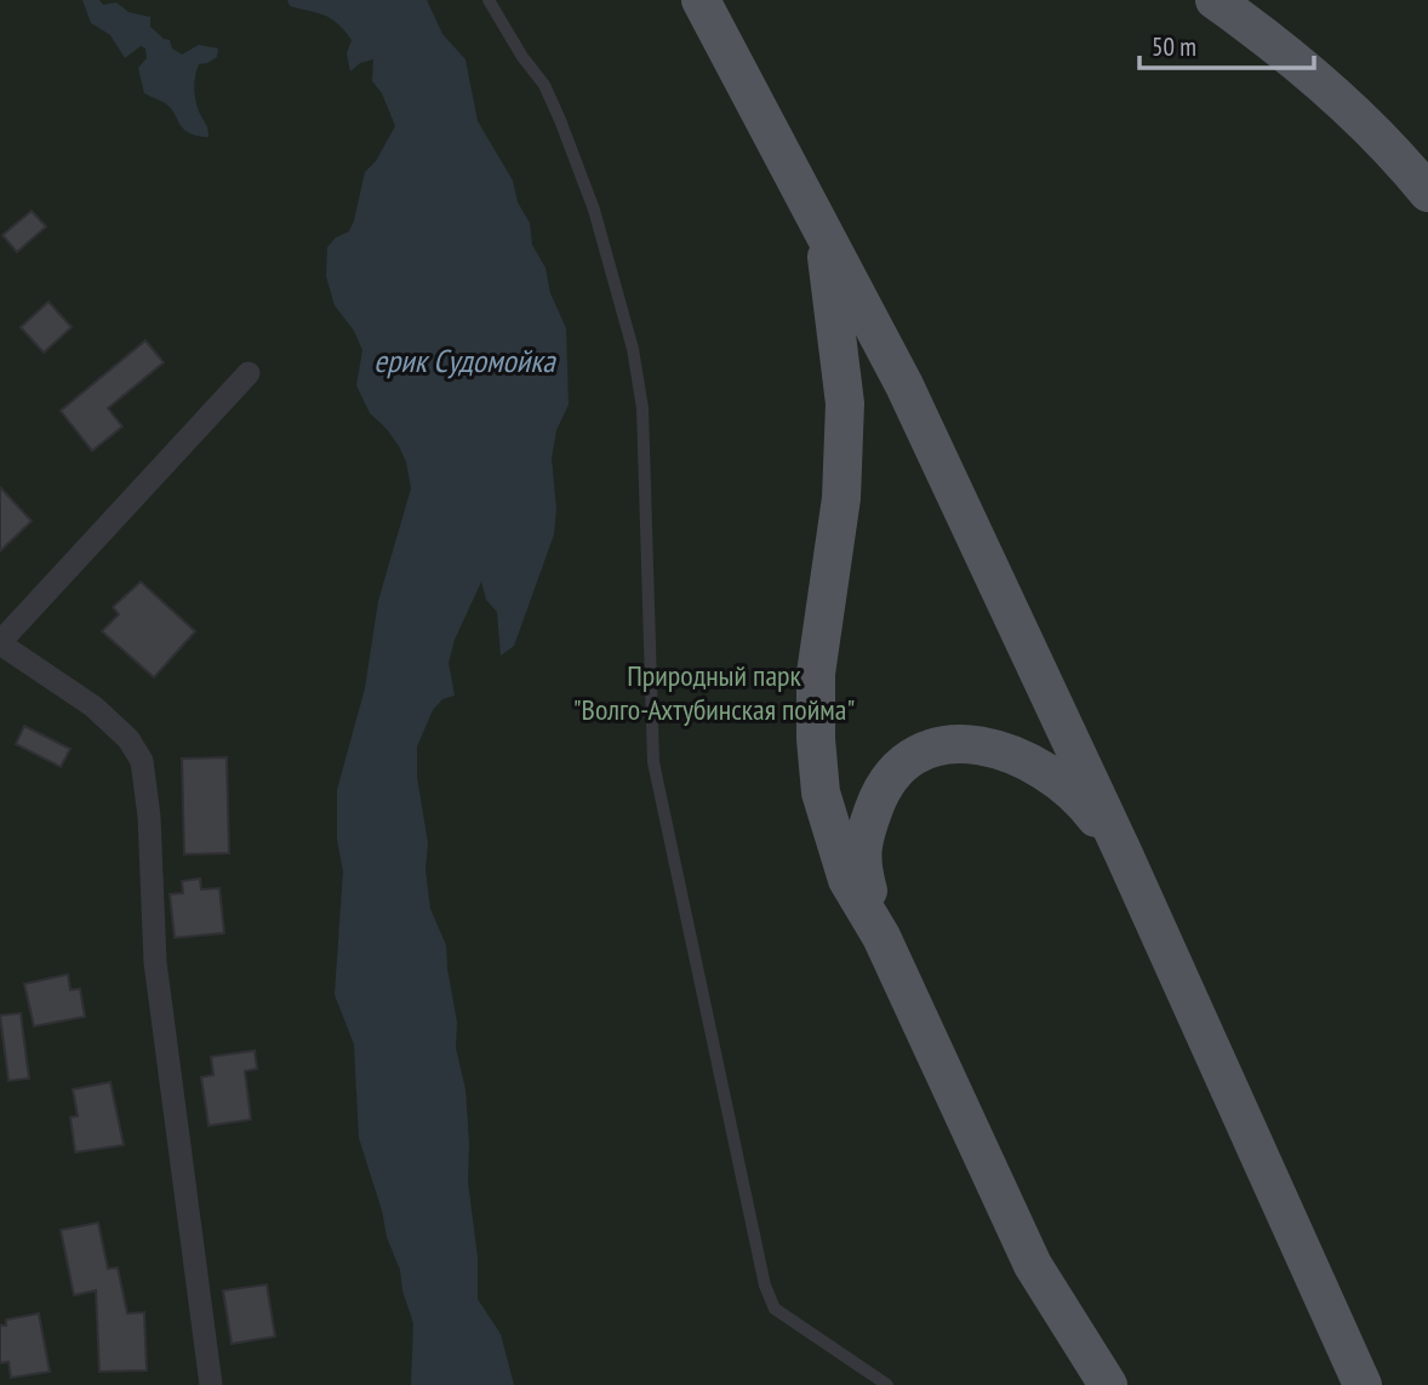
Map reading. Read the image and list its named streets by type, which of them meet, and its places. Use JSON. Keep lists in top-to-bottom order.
{
  "water": ["ерик Судомойка"],
  "parks": ["Природный парк \"Волго-Ахтубинская пойма\""],
  "scale_bar": "50 m"
}
